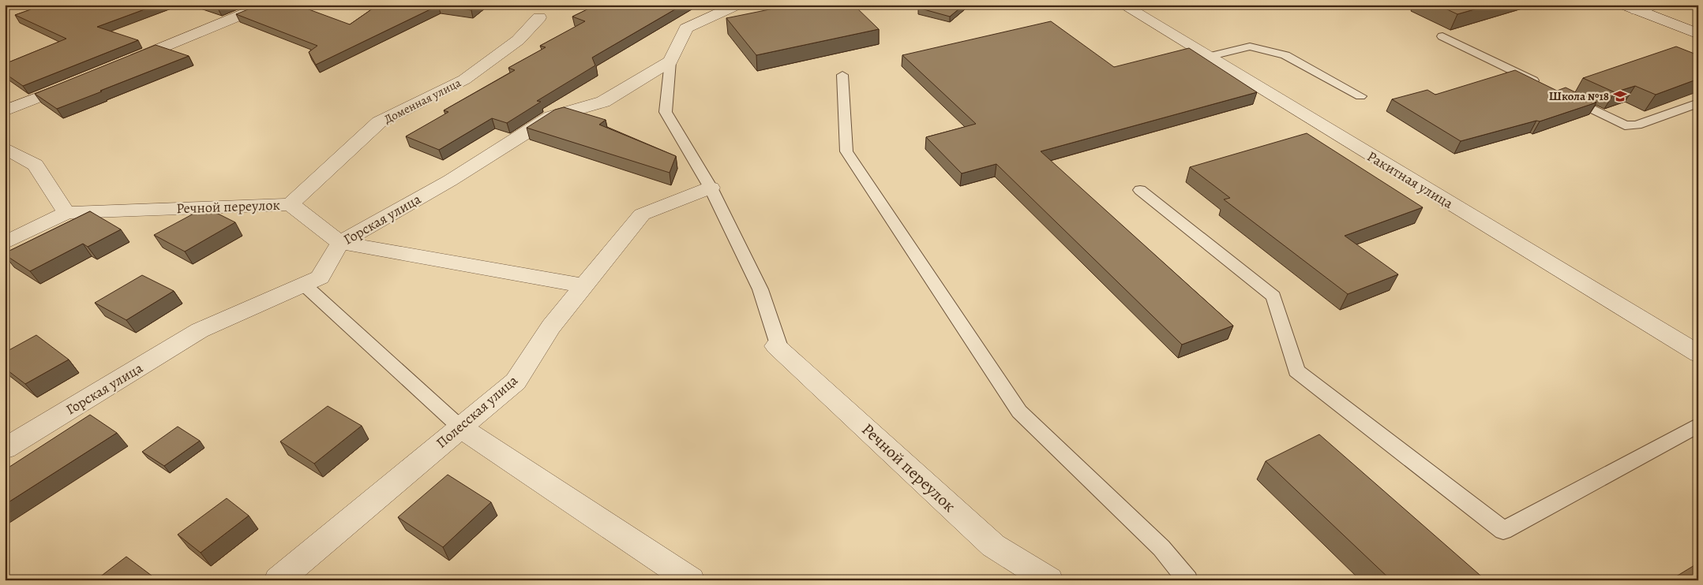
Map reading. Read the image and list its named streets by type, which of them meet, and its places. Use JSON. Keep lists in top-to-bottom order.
{
  "streets": {
    "street": [
      "Доменная улица",
      "Ракитная улица",
      "Речной переулок",
      "Горская улица",
      "Полесская улица"
    ]
  },
  "crossings": [
    ["Доменная улица", "Речной переулок"],
    ["Речной переулок", "Горская улица"],
    ["Речной переулок", "Полесская улица"]
  ],
  "places": {
    "school or university": ["Школа №18"]
  }
}
